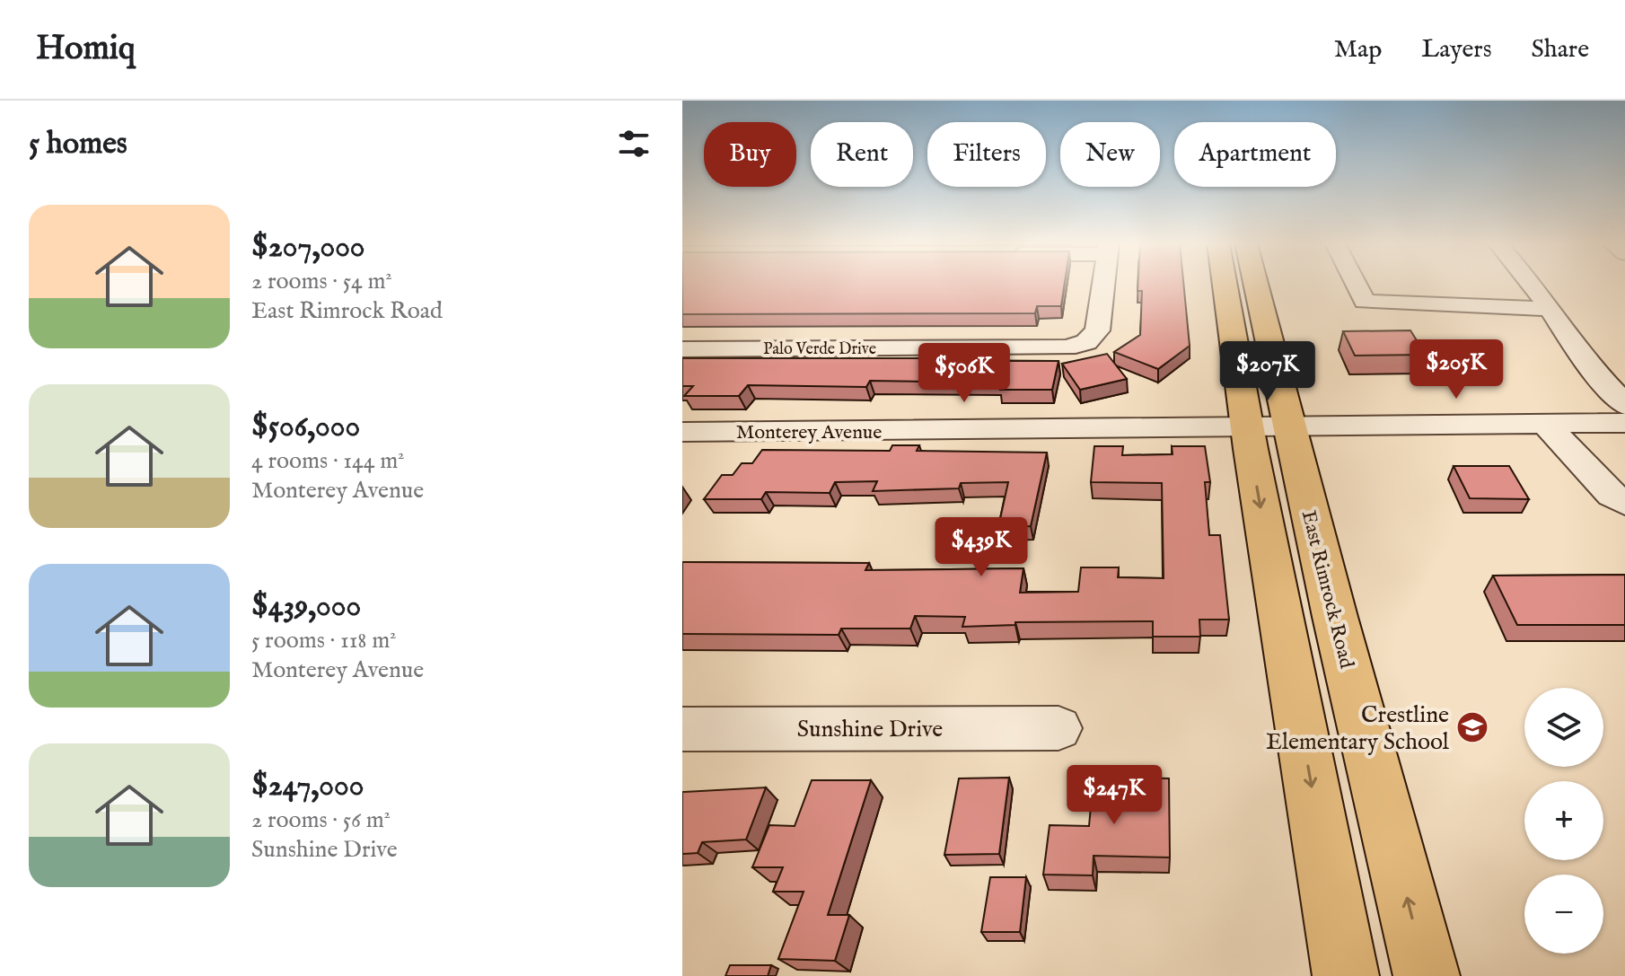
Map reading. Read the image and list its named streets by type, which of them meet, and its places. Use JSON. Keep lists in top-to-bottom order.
{
  "streets": {
    "main road": ["East Rimrock Road"],
    "street": ["Palo Verde Drive", "Monterey Avenue", "Sunshine Drive"]
  },
  "crossings": [
    ["Monterey Avenue", "East Rimrock Road"]
  ],
  "places": {
    "school or university": ["Crestline Elementary School"]
  },
  "page": {
    "header": "Homiq",
    "nav": ["Map", "Layers", "Share"],
    "heading": "5 homes",
    "chip": [
      "Buy",
      "Rent",
      "Filters",
      "New",
      "Apartment"
    ],
    "list": [
      {
        "name": "$207,000",
        "note": "2 rooms · 54 m² · East Rimrock Road"
      },
      {
        "name": "$506,000",
        "note": "4 rooms · 144 m² · Monterey Avenue"
      },
      {
        "name": "$439,000",
        "note": "5 rooms · 118 m² · Monterey Avenue"
      },
      {
        "name": "$247,000",
        "note": "2 rooms · 56 m² · Sunshine Drive"
      }
    ],
    "price": [
      "$205K",
      "$207K",
      "$506K",
      "$439K",
      "$247K"
    ],
    "map_buttons": ["+", "−"]
  }
}
